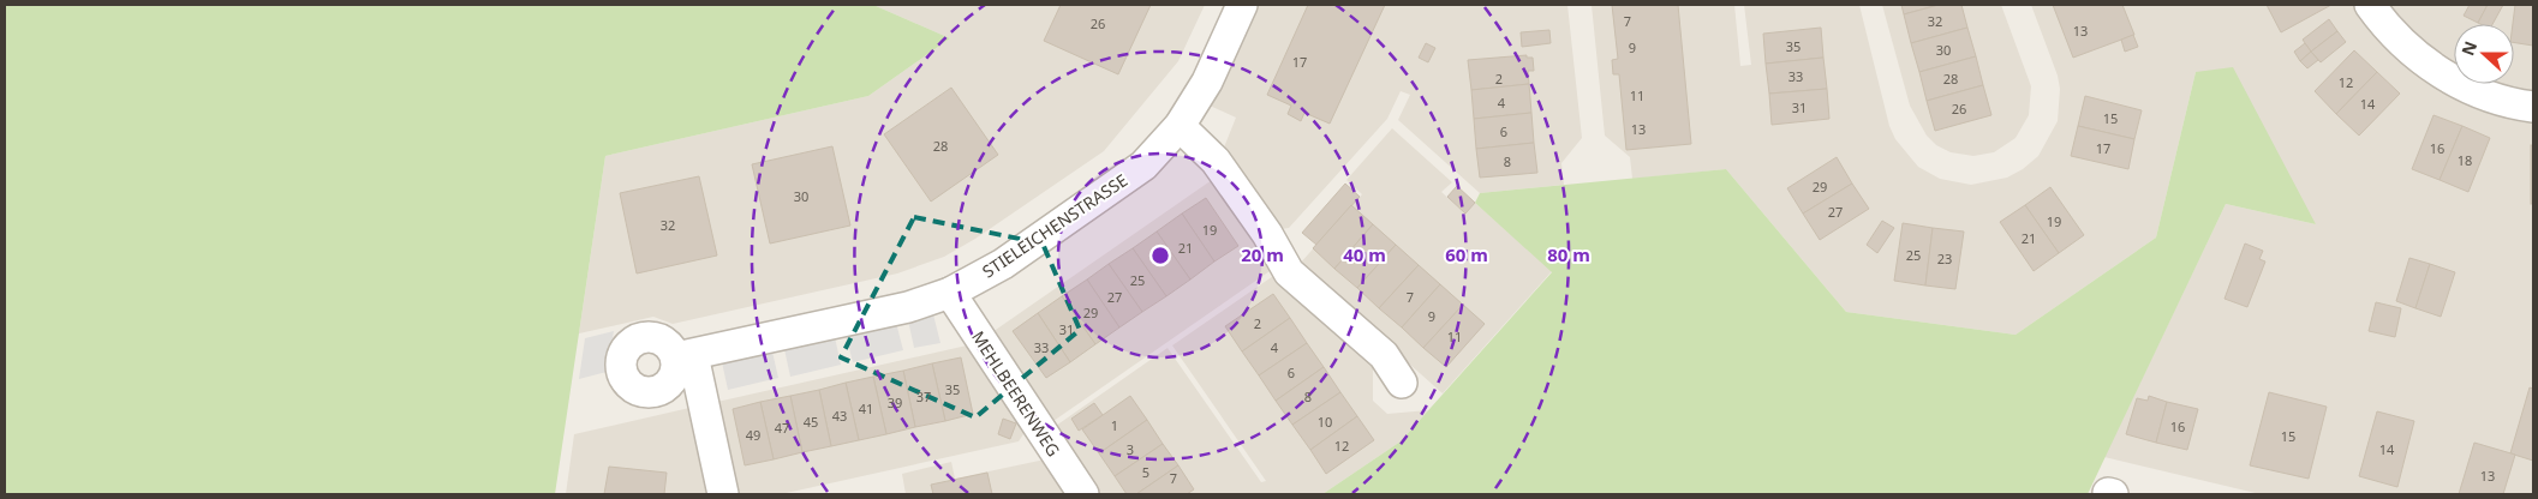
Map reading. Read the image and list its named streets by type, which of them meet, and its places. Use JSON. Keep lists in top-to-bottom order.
{
  "streets": {
    "street": ["STIELEICHENSTRASSE", "MEHLBEERENWEG"]
  },
  "crossings": [
    ["STIELEICHENSTRASSE", "MEHLBEERENWEG"]
  ],
  "house_numbers": [
    "7",
    "32",
    "26",
    "13",
    "35",
    "9",
    "30",
    "17",
    "33",
    "2",
    "28",
    "12",
    "11",
    "4",
    "14",
    "31",
    "26",
    "15",
    "13",
    "6",
    "28",
    "17",
    "16",
    "18",
    "8",
    "29",
    "30",
    "27",
    "19",
    "32",
    "19",
    "21",
    "21",
    "25",
    "23",
    "25",
    "27",
    "7",
    "29",
    "9",
    "2",
    "31",
    "11",
    "33",
    "4",
    "6",
    "35",
    "37",
    "8",
    "39",
    "41",
    "43",
    "45",
    "10",
    "1",
    "16",
    "47",
    "49",
    "15",
    "12",
    "3",
    "14",
    "5",
    "13",
    "7"
  ],
  "north": "left",
  "rings": [
    "20 m",
    "40 m",
    "60 m",
    "80 m"
  ]
}
